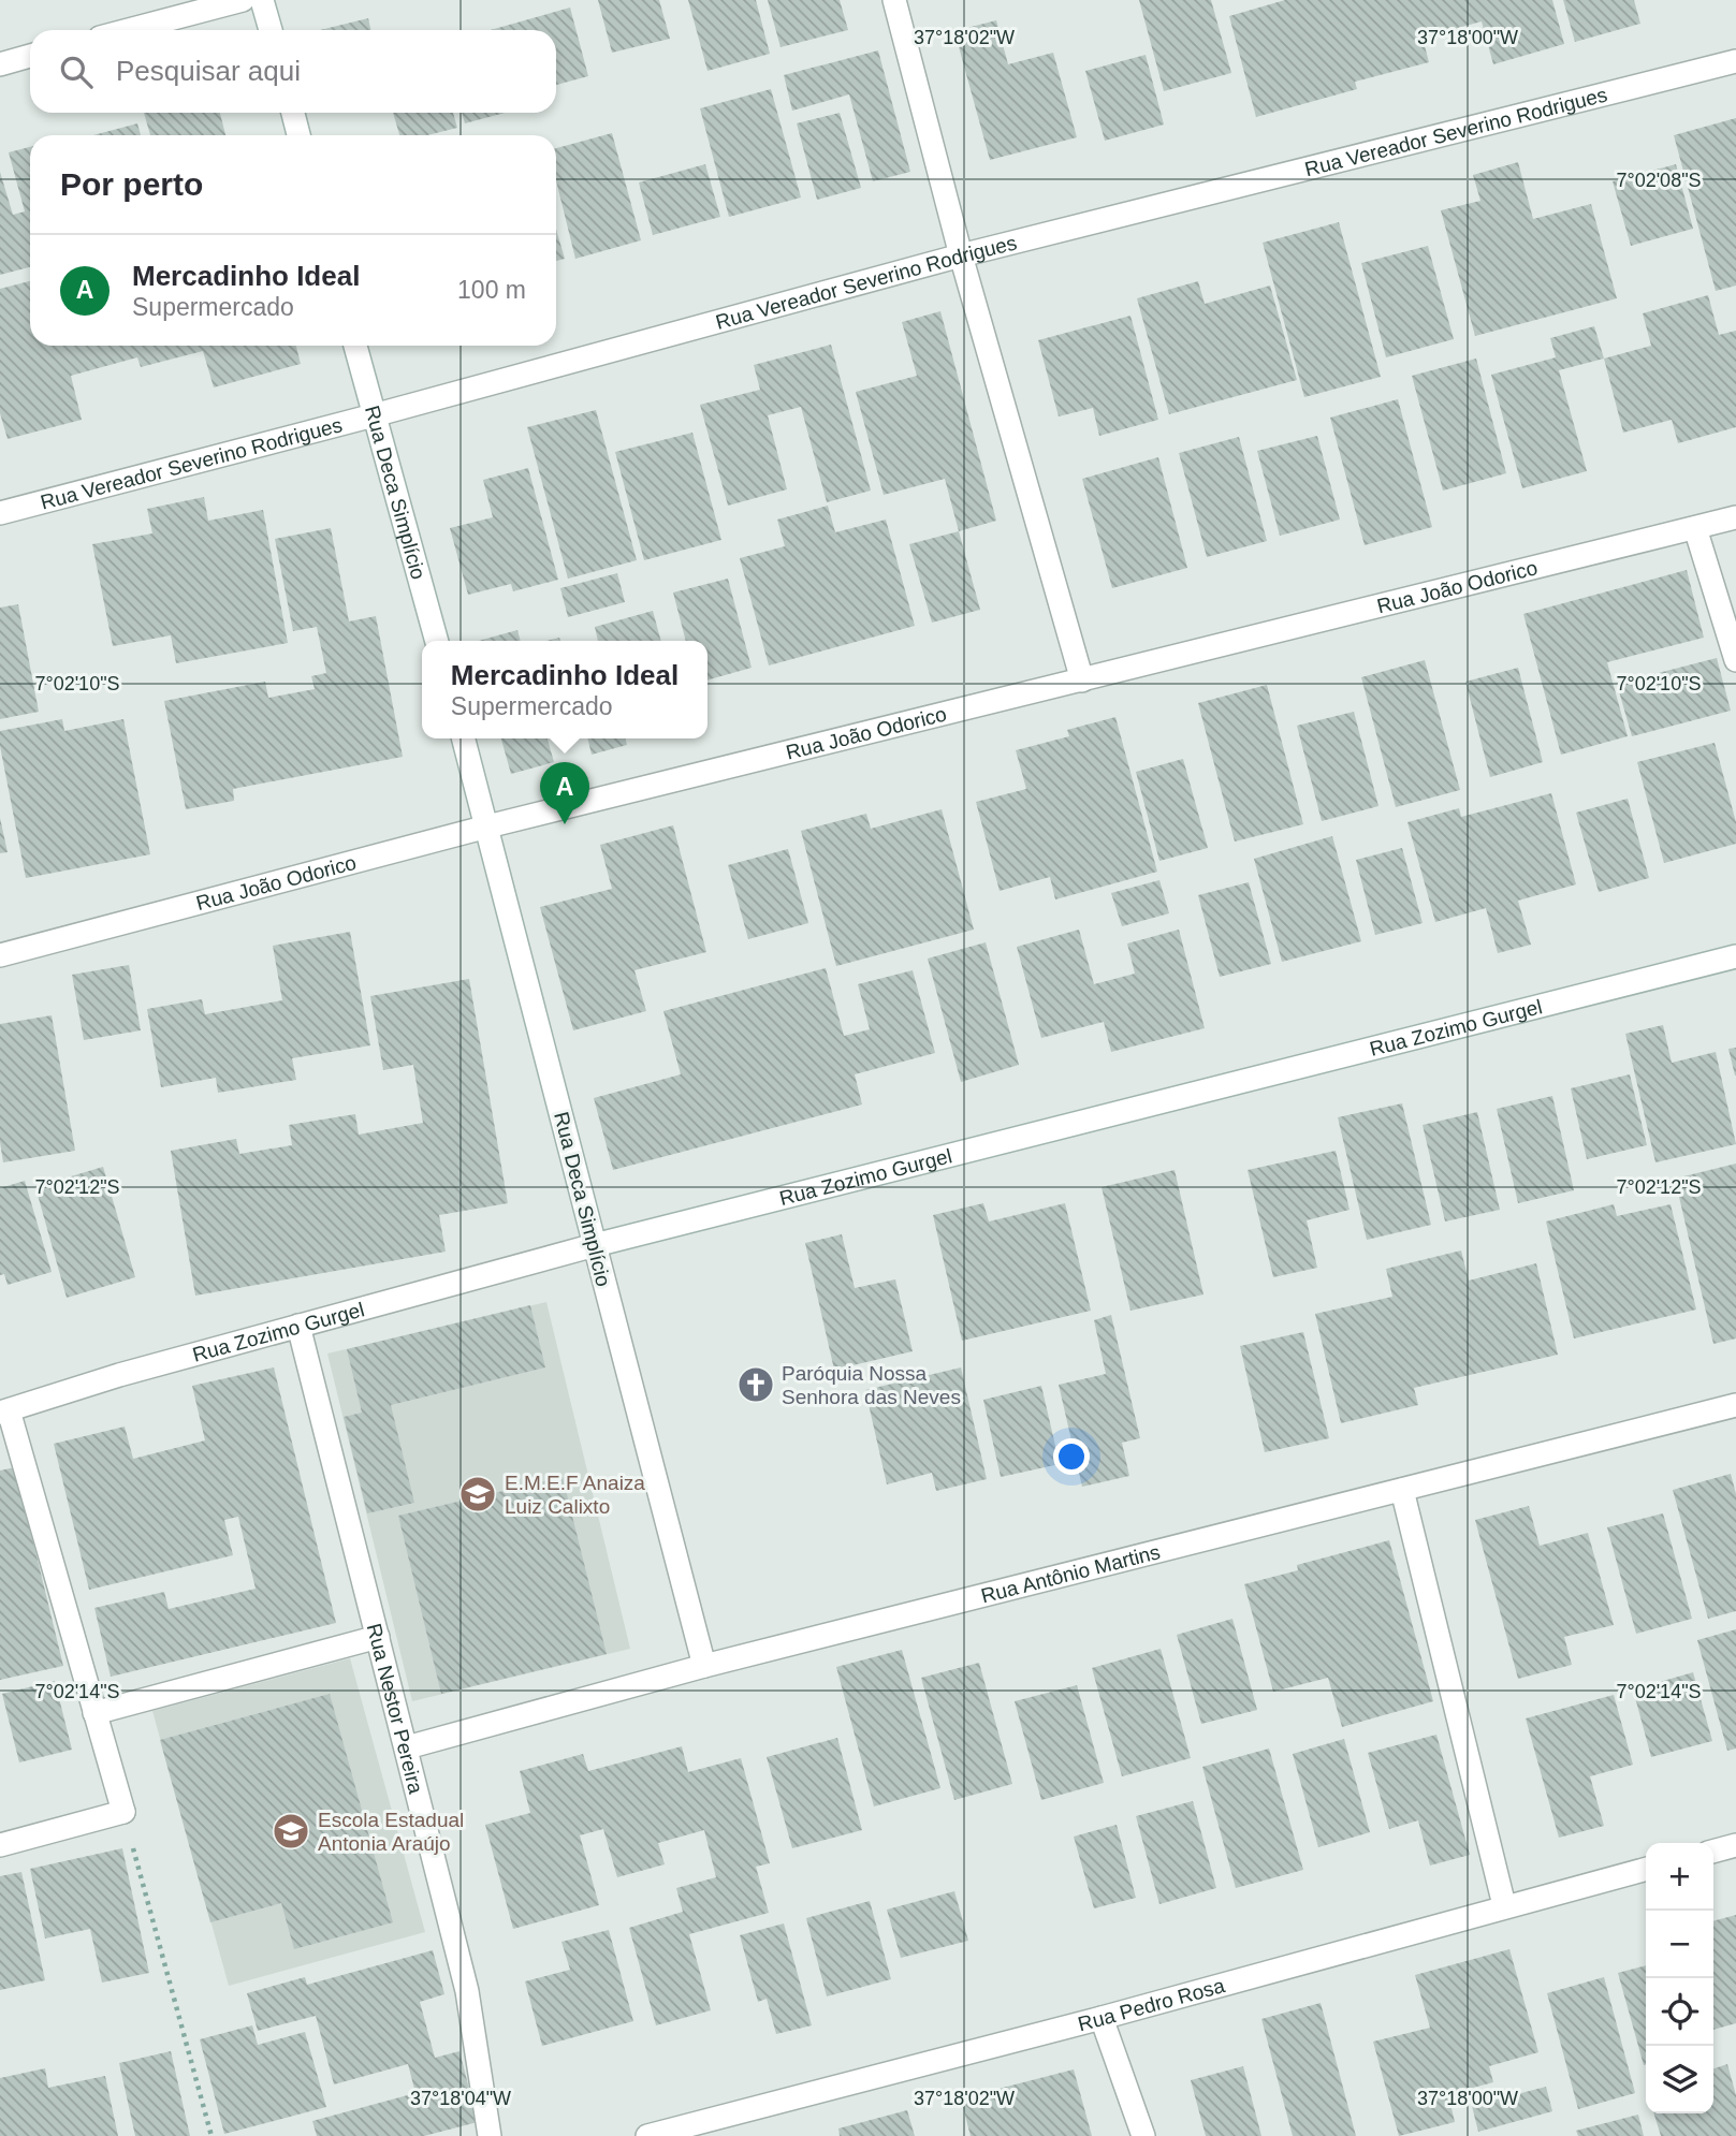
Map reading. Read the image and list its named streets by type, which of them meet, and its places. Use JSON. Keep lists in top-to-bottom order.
{
  "streets": {
    "street": [
      "Rua Vereador Severino Rodrigues",
      "Rua Deca Simplício",
      "Rua João Odorico",
      "Rua Zozimo Gurgel",
      "Rua Antônio Martins",
      "Rua Nestor Pereira",
      "Rua Pedro Rosa"
    ]
  },
  "crossings": [
    ["Rua Vereador Severino Rodrigues", "Rua Deca Simplício"],
    ["Rua Deca Simplício", "Rua João Odorico"],
    ["Rua Deca Simplício", "Rua Zozimo Gurgel"],
    ["Rua Deca Simplício", "Rua Antônio Martins"],
    ["Rua Zozimo Gurgel", "Rua Nestor Pereira"],
    ["Rua Antônio Martins", "Rua Nestor Pereira"]
  ],
  "places": {
    "church": ["Paróquia Nossa Senhora das Neves"],
    "school or university": ["E.M.E.F Anaiza Luiz Calixto", "Escola Estadual Antonia Araújo"]
  },
  "page": {
    "search": "Pesquisar aqui",
    "heading": "Por perto",
    "list": [
      {
        "mark": "A",
        "name": "Mercadinho Ideal",
        "note": "Supermercado",
        "value": "100 m"
      }
    ],
    "popup": ["Mercadinho Ideal", "Supermercado"],
    "pins": "A",
    "map_buttons": ["+", "−"]
  },
  "coordinates": [
    "37°18'02\"W",
    "37°18'00\"W",
    "7°02'08\"S",
    "7°02'10\"S",
    "7°02'12\"S",
    "7°02'14\"S",
    "37°18'04\"W"
  ]
}
